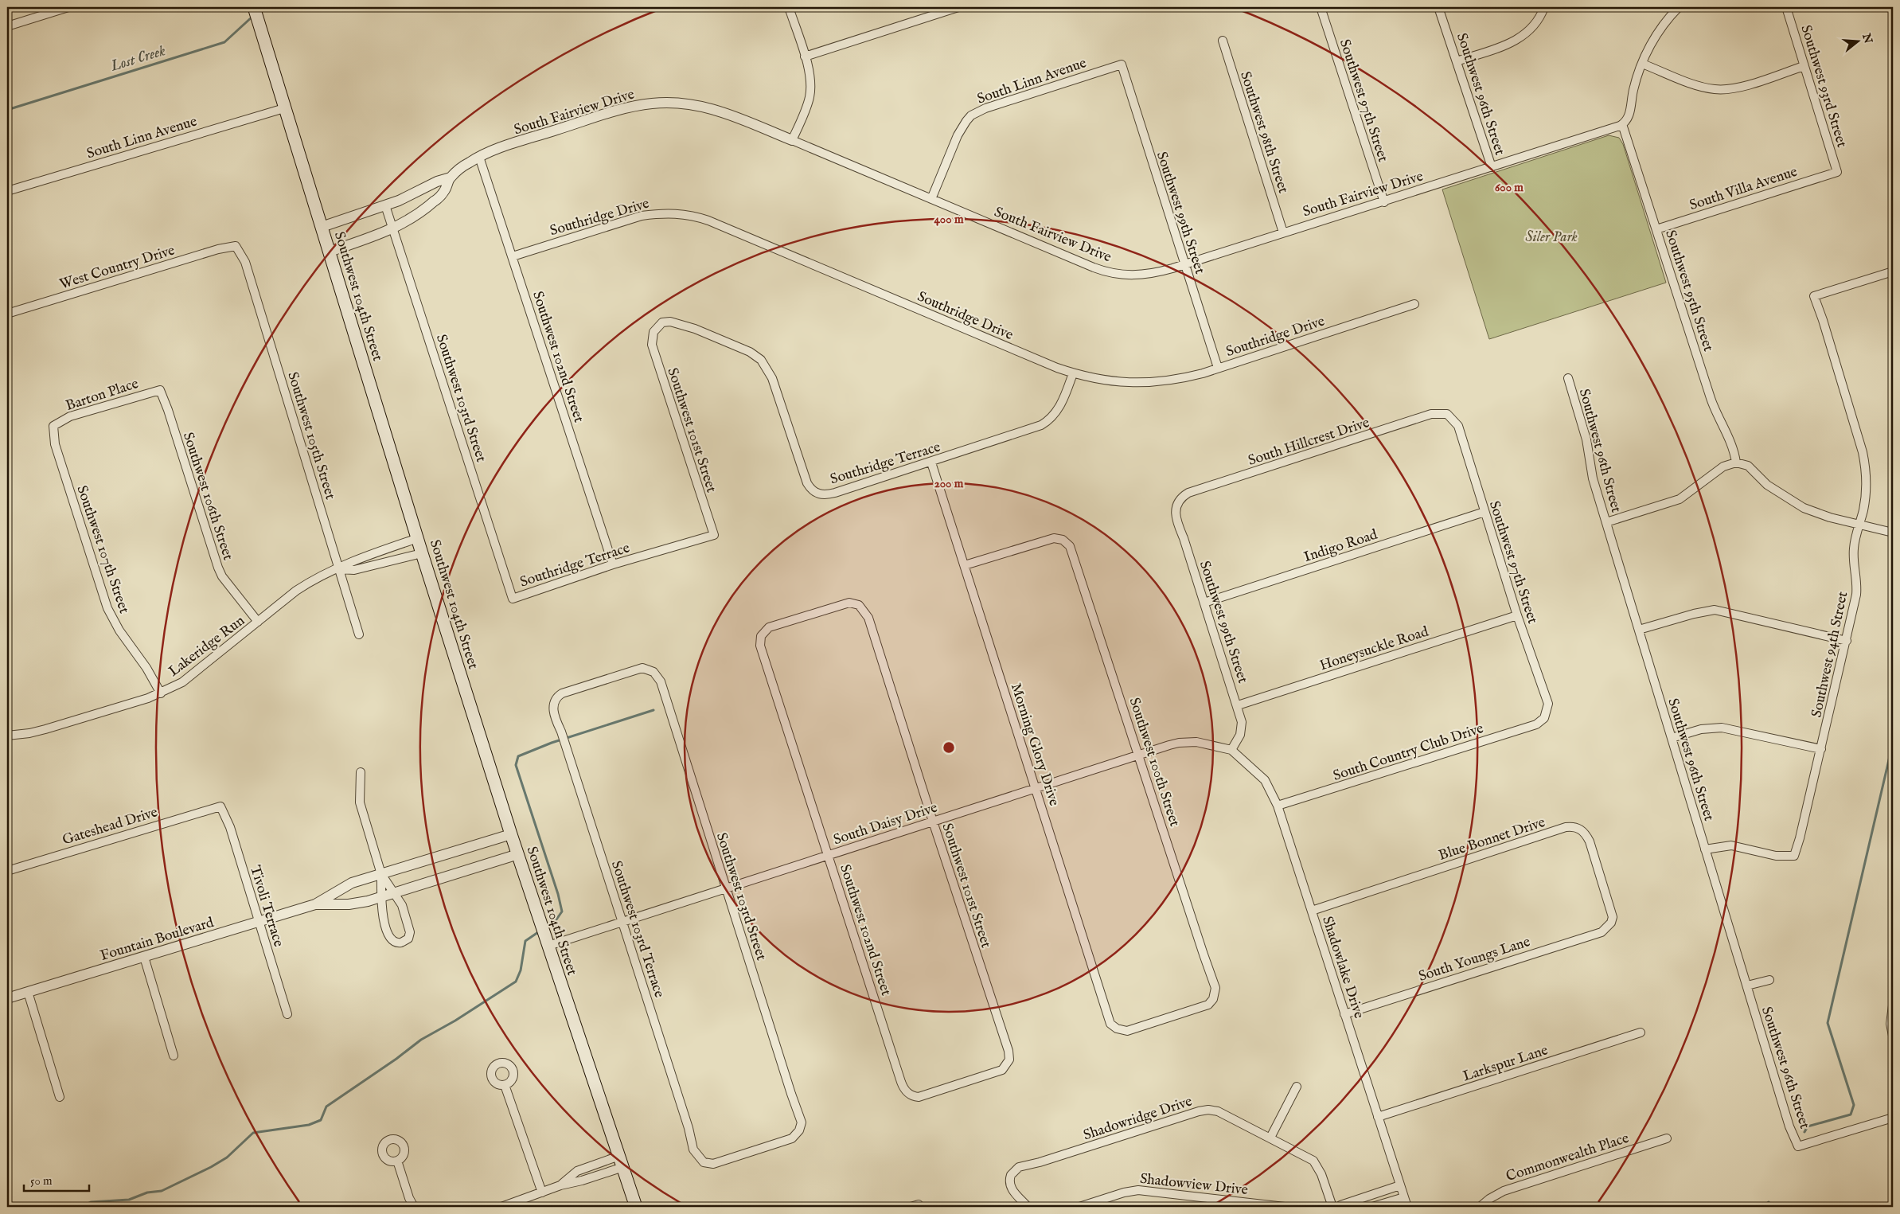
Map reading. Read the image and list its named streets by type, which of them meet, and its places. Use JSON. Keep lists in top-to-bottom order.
{
  "streets": {
    "main road": ["Southwest 104th Street"],
    "street": [
      "South Linn Avenue",
      "Southwest 93rd Street",
      "Southwest 96th Street",
      "Southwest 97th Street",
      "South Fairview Drive",
      "Southwest 98th Street",
      "South Villa Avenue",
      "Southwest 99th Street",
      "Southridge Drive",
      "West Country Drive",
      "Southwest 95th Street",
      "Southwest 102nd Street",
      "Barton Place",
      "Southwest 103rd Street",
      "Southwest 101st Street",
      "Southwest 105th Street",
      "South Hillcrest Drive",
      "Southridge Terrace",
      "Southwest 106th Street",
      "Indigo Road",
      "Southwest 107th Street",
      "Lakeridge Run",
      "Honeysuckle Road",
      "Southwest 94th Street",
      "Morning Glory Drive",
      "South Country Club Drive",
      "Southwest 100th Street",
      "South Daisy Drive",
      "Gateshead Drive",
      "Blue Bonnet Drive",
      "Tivoli Terrace",
      "Southwest 103rd Terrace",
      "Fountain Boulevard",
      "South Youngs Lane",
      "Shadowlake Drive",
      "Larkspur Lane",
      "Shadowridge Drive",
      "Commonwealth Place",
      "Shadowview Drive"
    ]
  },
  "crossings": [
    ["South Linn Avenue", "South Fairview Drive"],
    ["South Linn Avenue", "Southwest 99th Street"],
    ["South Linn Avenue", "Southwest 104th Street"],
    ["Southwest 93rd Street", "South Villa Avenue"],
    ["Southwest 96th Street", "South Fairview Drive"],
    ["Southwest 96th Street", "Southwest 94th Street"],
    ["Southwest 97th Street", "South Fairview Drive"],
    ["Southwest 97th Street", "South Hillcrest Drive"],
    ["Southwest 97th Street", "Indigo Road"],
    ["Southwest 97th Street", "Honeysuckle Road"],
    ["Southwest 97th Street", "South Country Club Drive"],
    ["South Fairview Drive", "Southwest 98th Street"],
    ["South Fairview Drive", "Southwest 99th Street"],
    ["South Fairview Drive", "Southwest 95th Street"],
    ["South Fairview Drive", "Southwest 104th Street"],
    ["South Fairview Drive", "Southwest 102nd Street"],
    ["South Fairview Drive", "Southwest 103rd Street"],
    ["South Villa Avenue", "Southwest 95th Street"],
    ["Southwest 99th Street", "Southridge Drive"],
    ["Southwest 99th Street", "South Hillcrest Drive"],
    ["Southwest 99th Street", "Indigo Road"],
    ["Southwest 99th Street", "Honeysuckle Road"],
    ["Southwest 99th Street", "South Daisy Drive"],
    ["Southwest 99th Street", "Shadowlake Drive"],
    ["Southridge Drive", "Southwest 102nd Street"],
    ["Southridge Drive", "Southridge Terrace"],
    ["West Country Drive", "Southwest 105th Street"],
    ["Southwest 104th Street", "Lakeridge Run"],
    ["Southwest 104th Street", "South Daisy Drive"],
    ["Southwest 104th Street", "Fountain Boulevard"],
    ["Southwest 102nd Street", "Southwest 101st Street"],
    ["Southwest 102nd Street", "Southridge Terrace"],
    ["Southwest 102nd Street", "South Daisy Drive"],
    ["Barton Place", "Southwest 106th Street"],
    ["Barton Place", "Southwest 107th Street"],
    ["Southwest 103rd Street", "Southridge Terrace"],
    ["Southwest 103rd Street", "South Daisy Drive"],
    ["Southwest 103rd Street", "Southwest 103rd Terrace"],
    ["Southwest 101st Street", "Southridge Terrace"],
    ["Southwest 101st Street", "South Daisy Drive"],
    ["Southwest 105th Street", "Lakeridge Run"],
    ["Southridge Terrace", "Morning Glory Drive"],
    ["Southwest 106th Street", "Lakeridge Run"],
    ["Southwest 107th Street", "Lakeridge Run"],
    ["Morning Glory Drive", "Southwest 100th Street"],
    ["Morning Glory Drive", "South Daisy Drive"],
    ["South Country Club Drive", "Shadowlake Drive"],
    ["Southwest 100th Street", "South Daisy Drive"],
    ["South Daisy Drive", "Southwest 103rd Terrace"],
    ["South Daisy Drive", "Shadowlake Drive"],
    ["Gateshead Drive", "Tivoli Terrace"],
    ["Blue Bonnet Drive", "South Youngs Lane"],
    ["Blue Bonnet Drive", "Shadowlake Drive"],
    ["Tivoli Terrace", "Fountain Boulevard"],
    ["South Youngs Lane", "Shadowlake Drive"],
    ["Shadowlake Drive", "Larkspur Lane"]
  ],
  "water": ["Lost Creek"],
  "parks": ["Siler Park"],
  "scale_bar": "50 m",
  "north": "right",
  "rings": ["600 m", "400 m", "200 m"]
}
